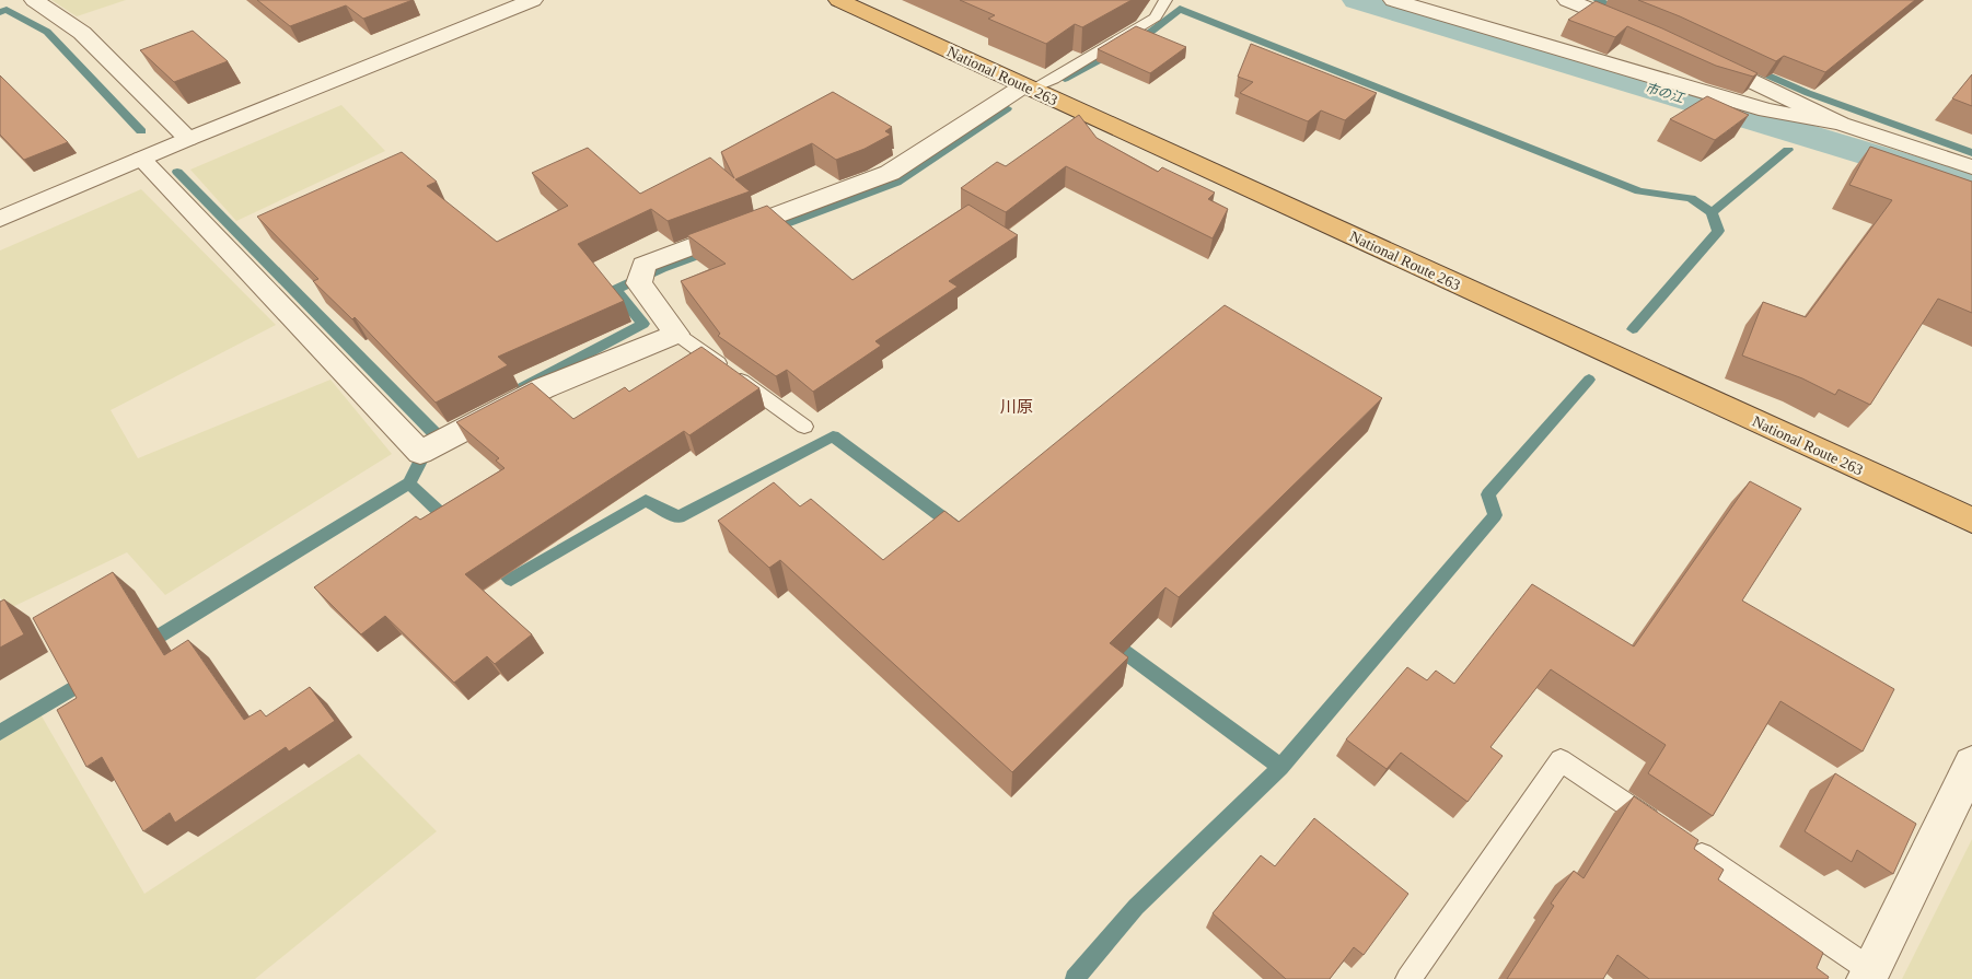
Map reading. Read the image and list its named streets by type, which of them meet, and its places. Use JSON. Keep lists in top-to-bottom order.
{
  "streets": {
    "highway": ["National Route 263"]
  },
  "districts": ["川原"],
  "water": ["市の江"]
}
